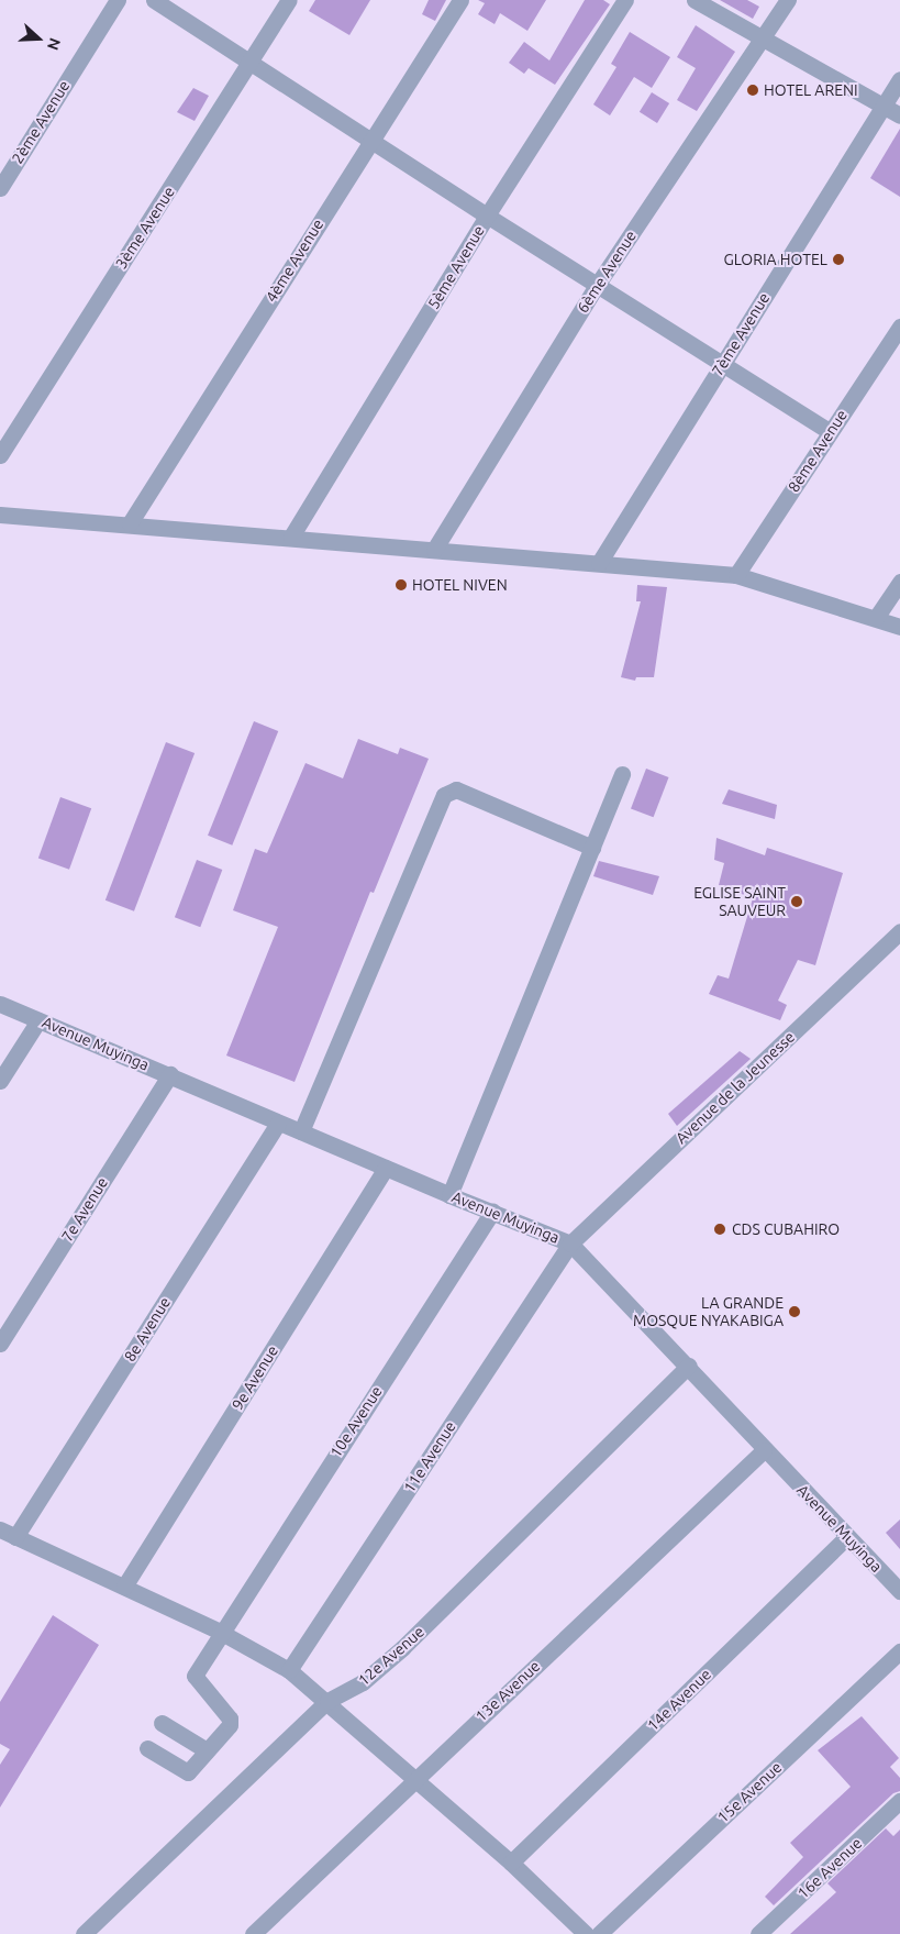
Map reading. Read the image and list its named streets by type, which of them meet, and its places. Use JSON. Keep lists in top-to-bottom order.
{
  "streets": {
    "street": [
      "2ème Avenue",
      "3ème Avenue",
      "4ème Avenue",
      "5ème Avenue",
      "6ème Avenue",
      "7ème Avenue",
      "8ème Avenue",
      "Avenue Muyinga",
      "Avenue de la Jeunesse",
      "7e Avenue",
      "8e Avenue",
      "9e Avenue",
      "10e Avenue",
      "11e Avenue",
      "12e Avenue",
      "13e Avenue",
      "14e Avenue",
      "15e Avenue",
      "16e Avenue"
    ]
  },
  "crossings": [
    ["Avenue Muyinga", "Avenue de la Jeunesse"],
    ["Avenue Muyinga", "7e Avenue"],
    ["Avenue Muyinga", "8e Avenue"],
    ["Avenue Muyinga", "9e Avenue"],
    ["Avenue Muyinga", "10e Avenue"],
    ["Avenue Muyinga", "11e Avenue"],
    ["Avenue Muyinga", "12e Avenue"],
    ["Avenue Muyinga", "13e Avenue"],
    ["Avenue Muyinga", "14e Avenue"],
    ["Avenue de la Jeunesse", "11e Avenue"]
  ],
  "places": [
    "HOTEL ARENI",
    "GLORIA HOTEL",
    "HOTEL NIVEN",
    "EGLISE SAINT SAUVEUR",
    "CDS CUBAHIRO",
    "LA GRANDE MOSQUE NYAKABIGA"
  ],
  "north": "right"
}
